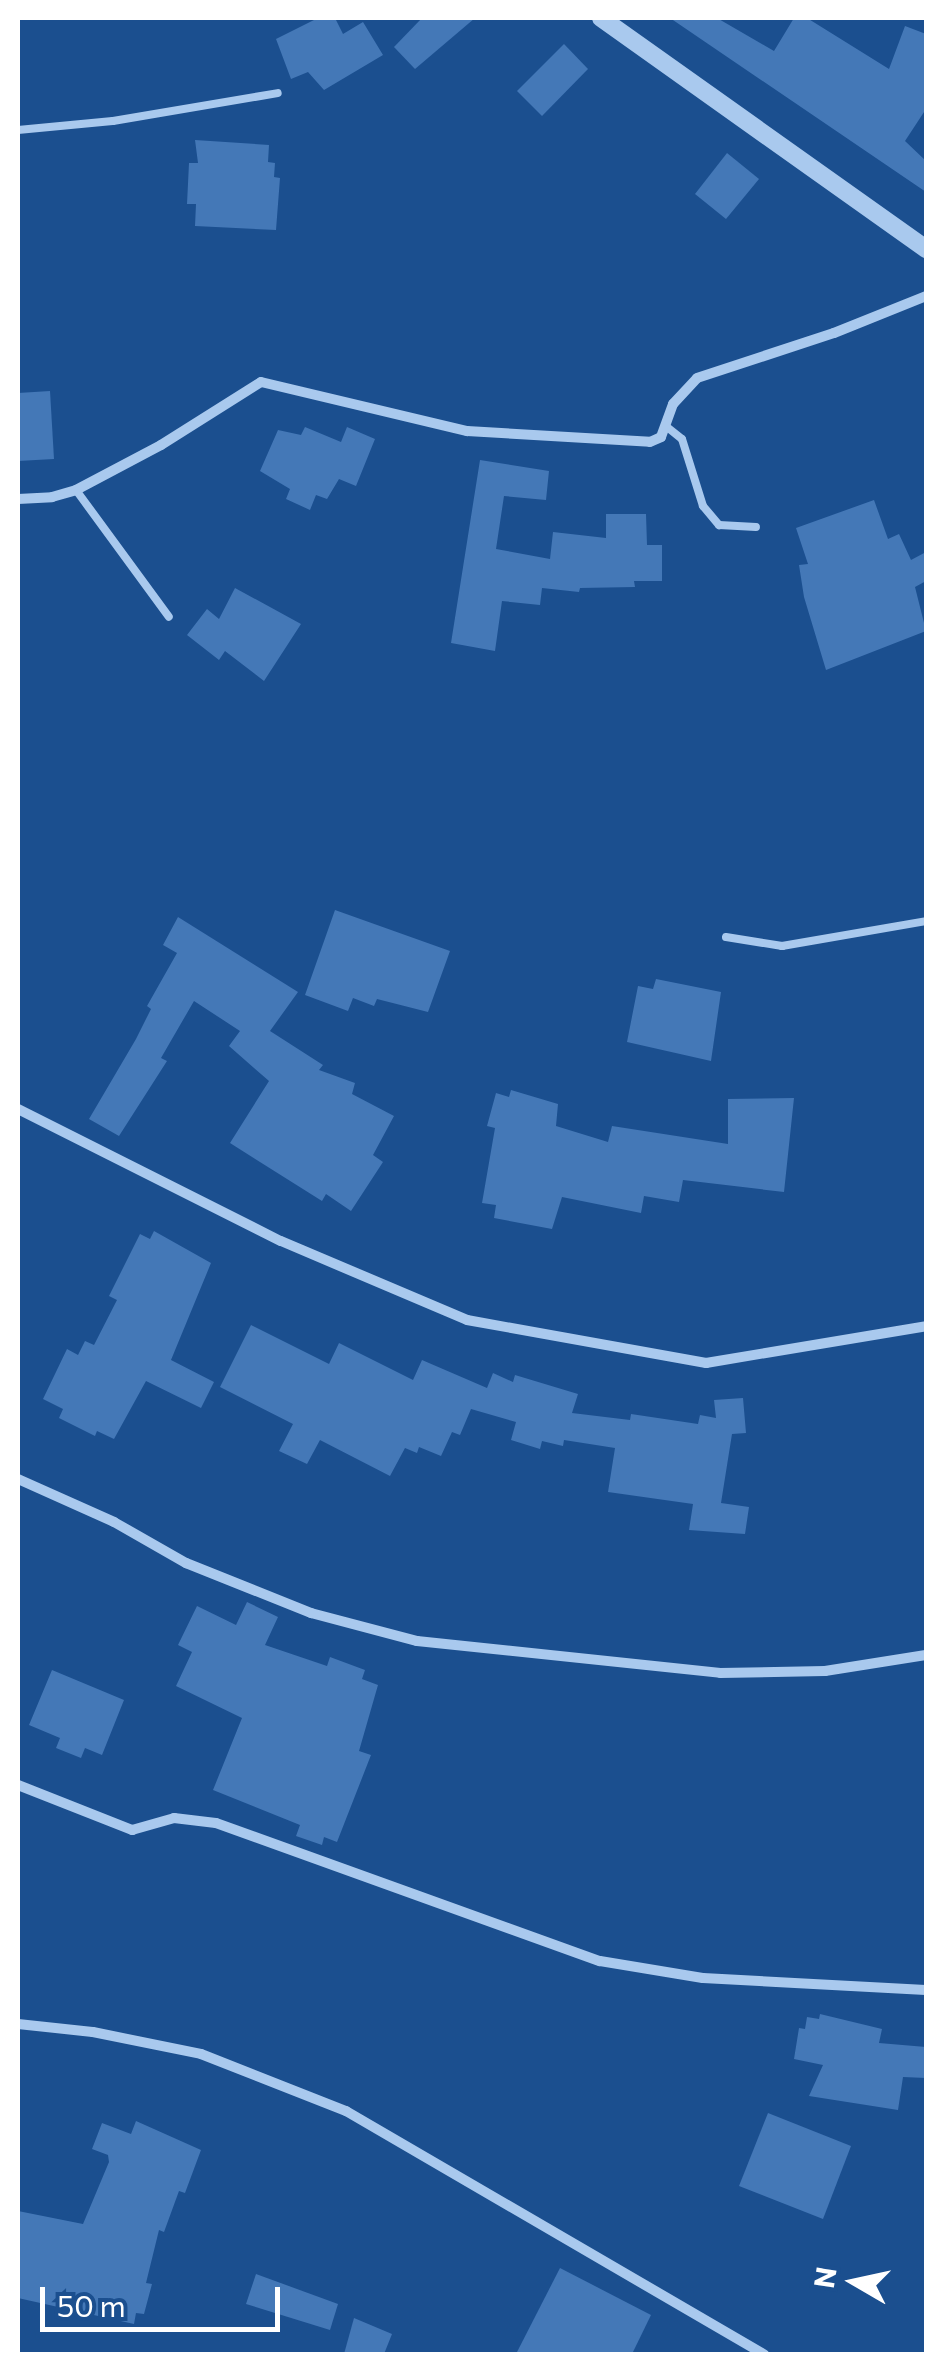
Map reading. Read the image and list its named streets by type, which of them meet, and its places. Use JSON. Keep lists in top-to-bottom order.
{
  "scale_bar": "50 m",
  "north": "left"
}
